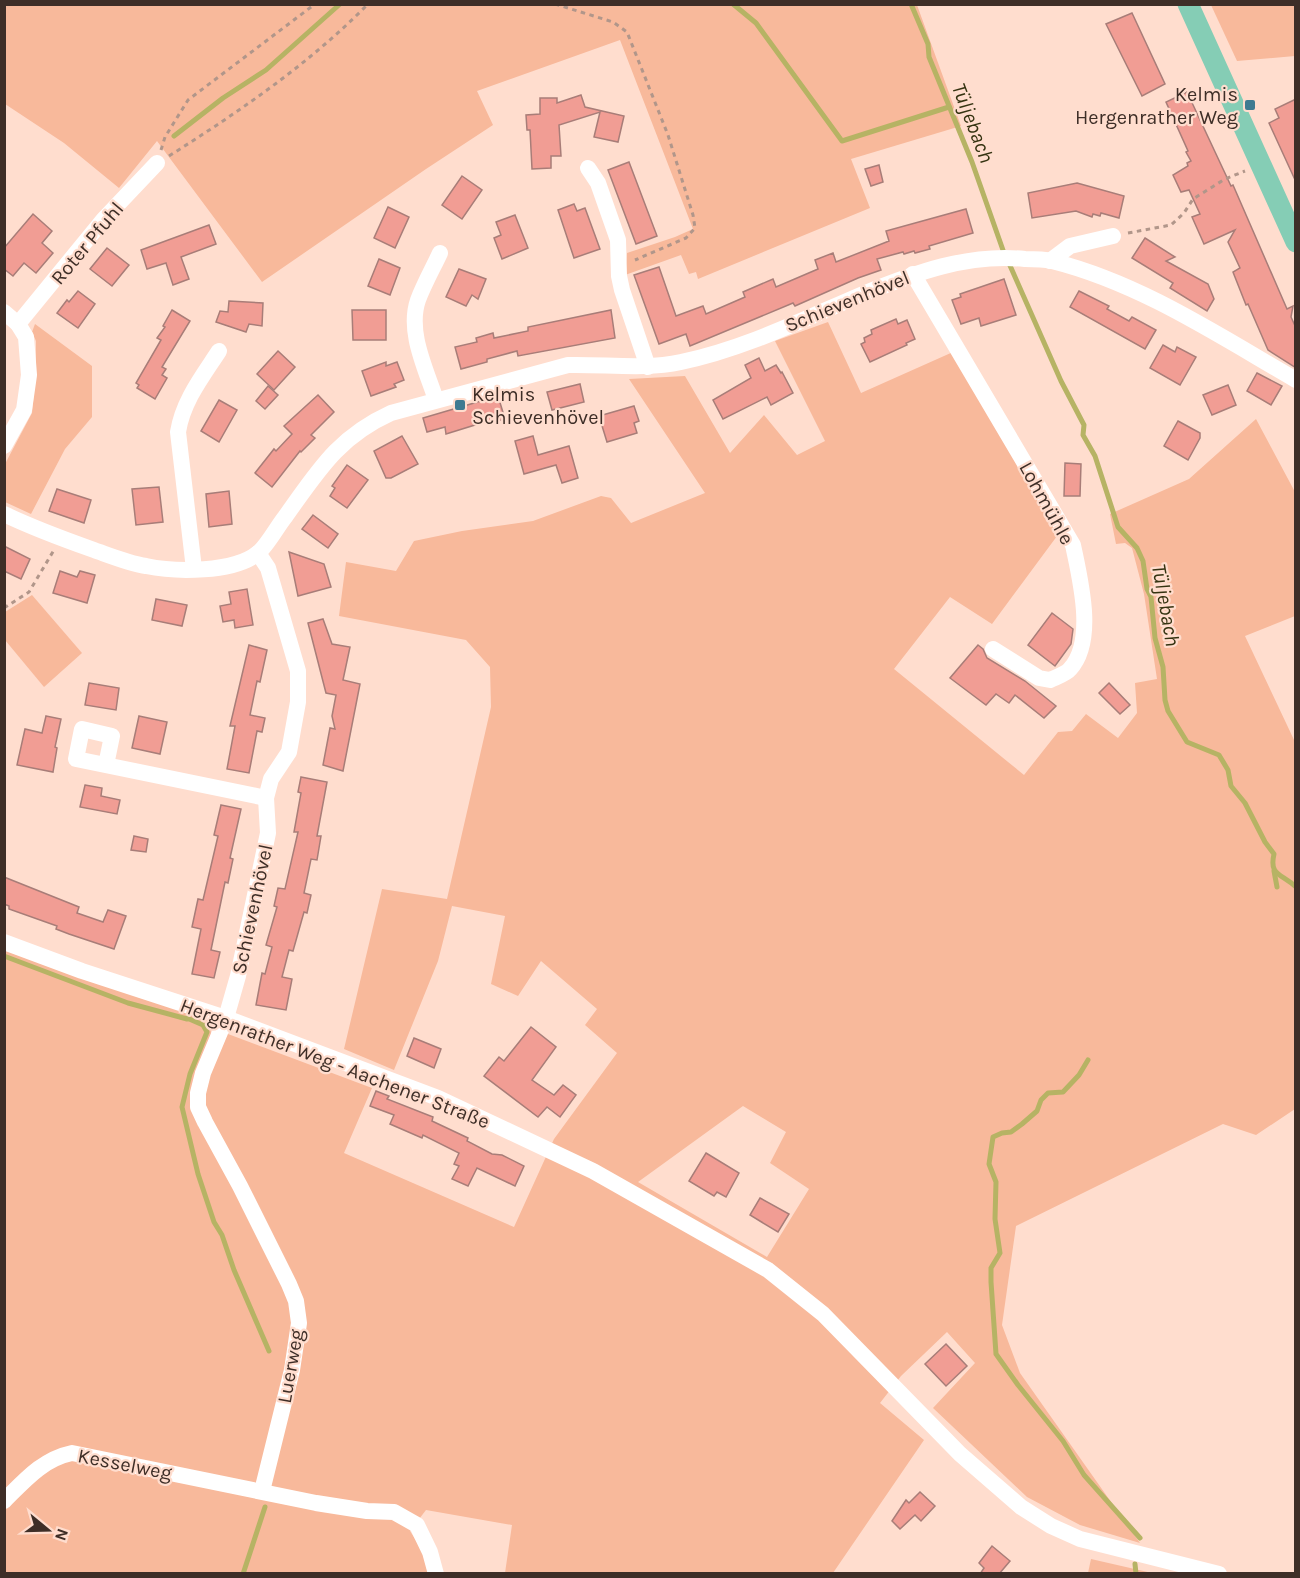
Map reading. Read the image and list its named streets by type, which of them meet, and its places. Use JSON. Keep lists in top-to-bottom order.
{
  "streets": {
    "street": [
      "Roter Pfuhl",
      "Schievenhövel",
      "Lohmühle",
      "Hergenrather Weg - Aachener Straße",
      "Luerweg",
      "Kesselweg"
    ]
  },
  "crossings": [
    ["Schievenhövel", "Lohmühle"],
    ["Schievenhövel", "Hergenrather Weg - Aachener Straße"],
    ["Schievenhövel", "Luerweg"],
    ["Hergenrather Weg - Aachener Straße", "Luerweg"],
    ["Luerweg", "Kesselweg"]
  ],
  "water": ["Tüljebach"],
  "places": {
    "transit": ["Kelmis Hergenrather Weg", "Kelmis Schievenhövel"]
  },
  "north": "right"
}
